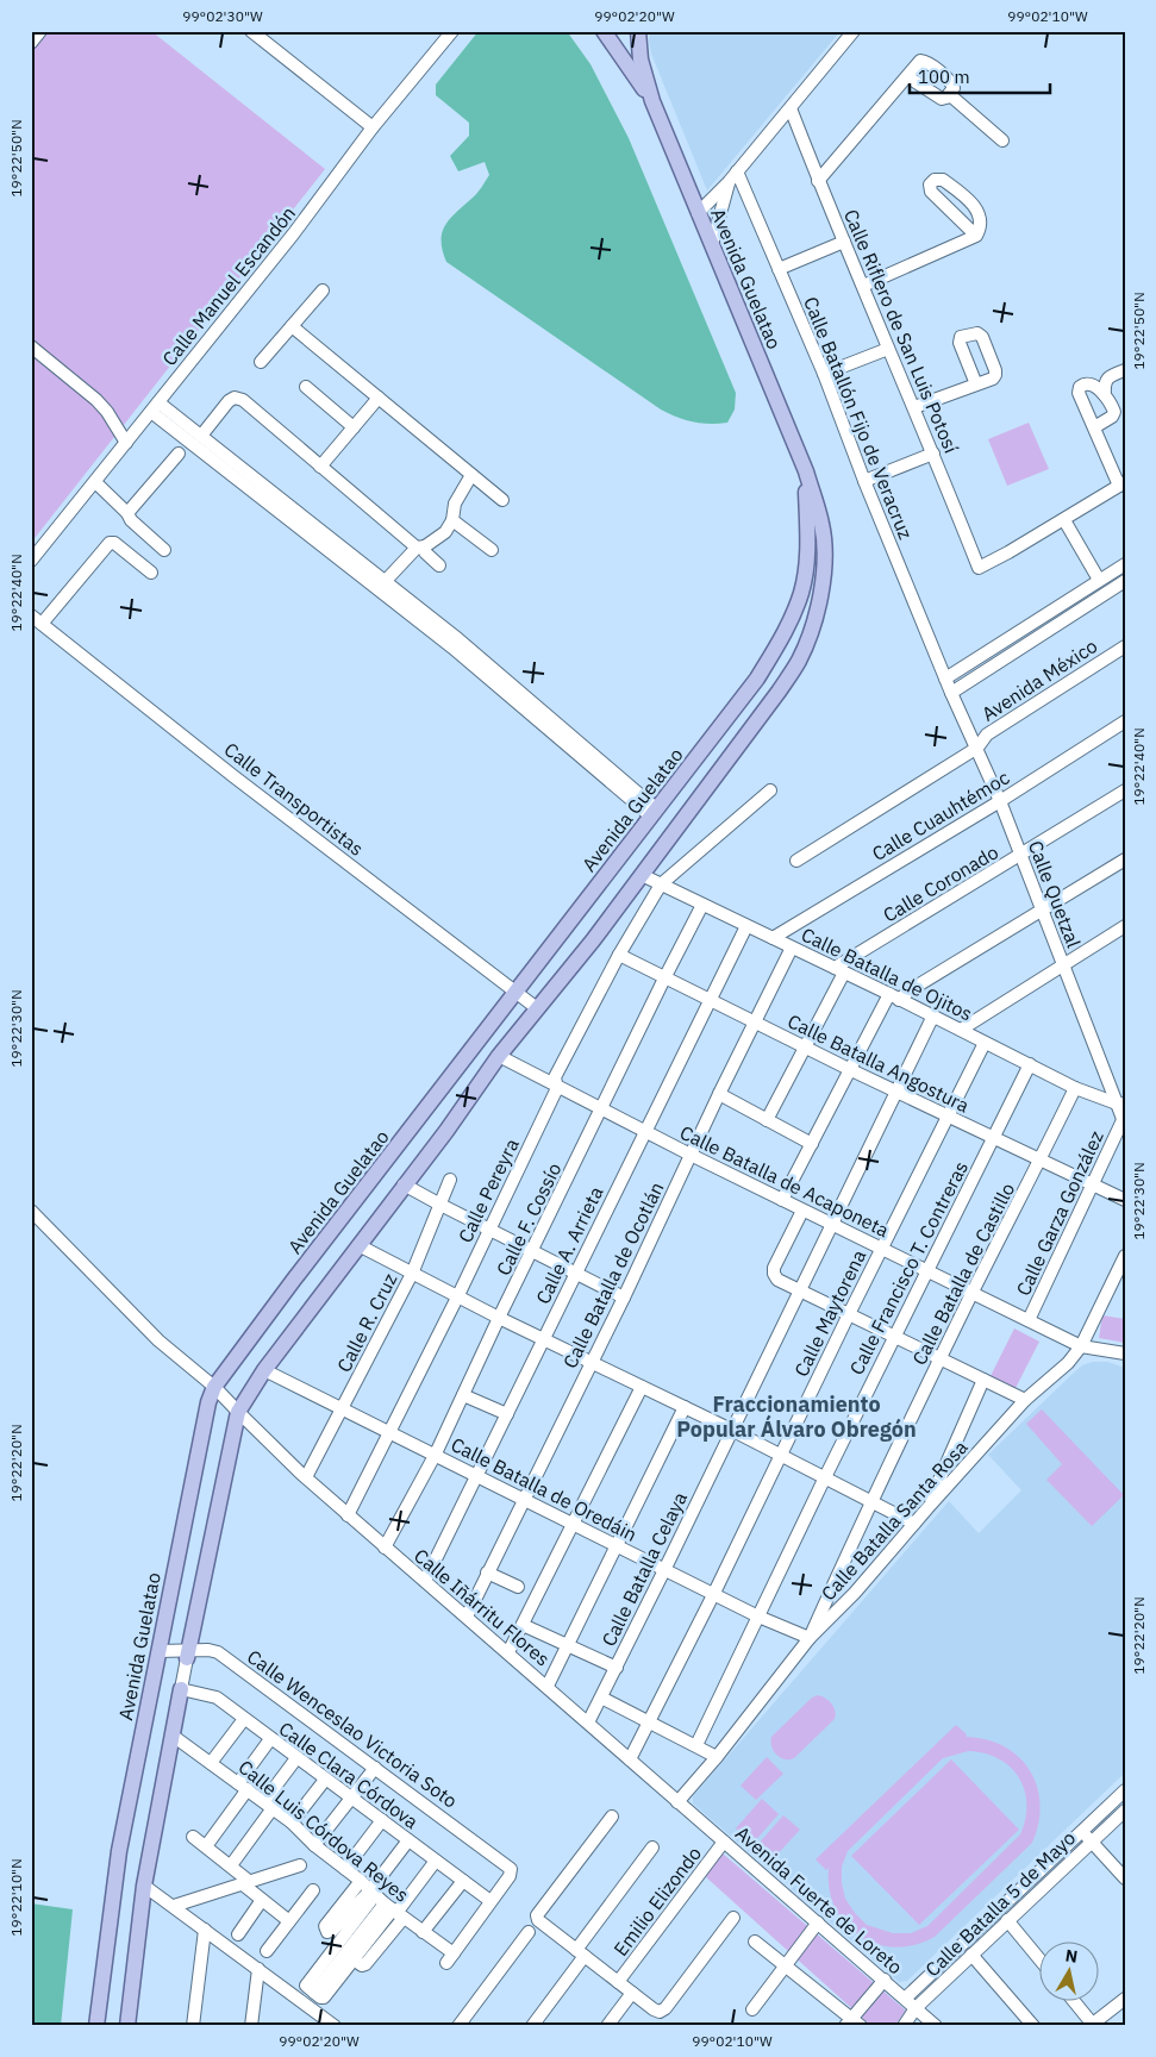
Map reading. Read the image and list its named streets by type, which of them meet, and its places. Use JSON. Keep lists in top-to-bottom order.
{
  "streets": {
    "main road": ["Avenida Guelatao"],
    "street": [
      "Calle Manuel Escandón",
      "Calle Riflero de San Luis Potosí",
      "Calle Batallón Fijo de Veracruz",
      "Avenida México",
      "Calle Transportistas",
      "Calle Cuauhtémoc",
      "Calle Coronado",
      "Calle Quetzal",
      "Calle Batalla de Ojitos",
      "Calle Batalla Angostura",
      "Calle Batalla de Acaponeta",
      "Calle Pereyra",
      "Calle Garza González",
      "Calle F. Cossío",
      "Calle A. Arrieta",
      "Calle Francisco T. Contreras",
      "Calle Batalla de Castillo",
      "Calle Batalla de Ocotlán",
      "Calle Maytorena",
      "Calle R. Cruz",
      "Calle Batalla de Oredáin",
      "Calle Batalla Santa Rosa",
      "Calle Batalla Celaya",
      "Calle Iñárritu Flores",
      "Calle Wenceslao Victoria Soto",
      "Calle Clara Córdova",
      "Calle Luis Córdova Reyes",
      "Avenida Fuerte de Loreto",
      "Emilio Elizondo",
      "Calle Batalla 5 de Mayo"
    ]
  },
  "crossings": [
    ["Avenida Guelatao", "Calle Transportistas"],
    ["Avenida Guelatao", "Calle Batalla de Ojitos"],
    ["Avenida Guelatao", "Calle Batalla de Acaponeta"],
    ["Avenida Guelatao", "Calle Batalla de Oredáin"],
    ["Avenida Guelatao", "Calle Iñárritu Flores"],
    ["Avenida Guelatao", "Calle Wenceslao Victoria Soto"],
    ["Avenida Guelatao", "Calle Clara Córdova"],
    ["Avenida Guelatao", "Calle Luis Córdova Reyes"],
    ["Calle Batallón Fijo de Veracruz", "Calle Quetzal"],
    ["Avenida México", "Calle Quetzal"],
    ["Calle Cuauhtémoc", "Calle Quetzal"],
    ["Calle Cuauhtémoc", "Calle Batalla de Ojitos"],
    ["Calle Coronado", "Calle Quetzal"],
    ["Calle Coronado", "Calle Batalla de Ojitos"],
    ["Calle Quetzal", "Calle Batalla de Ojitos"],
    ["Calle Quetzal", "Calle Garza González"],
    ["Calle Batalla de Ojitos", "Calle Pereyra"],
    ["Calle Batalla de Ojitos", "Calle F. Cossío"],
    ["Calle Batalla de Ojitos", "Calle A. Arrieta"],
    ["Calle Batalla de Ojitos", "Calle Francisco T. Contreras"],
    ["Calle Batalla de Ojitos", "Calle Batalla de Castillo"],
    ["Calle Batalla de Ojitos", "Calle Batalla de Ocotlán"],
    ["Calle Batalla de Ojitos", "Calle Maytorena"],
    ["Calle Batalla de Ojitos", "Calle Batalla Celaya"],
    ["Calle Batalla Angostura", "Calle Pereyra"],
    ["Calle Batalla Angostura", "Calle Garza González"],
    ["Calle Batalla Angostura", "Calle F. Cossío"],
    ["Calle Batalla Angostura", "Calle A. Arrieta"],
    ["Calle Batalla Angostura", "Calle Francisco T. Contreras"],
    ["Calle Batalla Angostura", "Calle Batalla de Castillo"],
    ["Calle Batalla Angostura", "Calle Batalla de Ocotlán"],
    ["Calle Batalla Angostura", "Calle Maytorena"],
    ["Calle Batalla Angostura", "Calle Batalla Celaya"],
    ["Calle Batalla de Acaponeta", "Calle Pereyra"],
    ["Calle Batalla de Acaponeta", "Calle Garza González"],
    ["Calle Batalla de Acaponeta", "Calle F. Cossío"],
    ["Calle Batalla de Acaponeta", "Calle A. Arrieta"],
    ["Calle Batalla de Acaponeta", "Calle Francisco T. Contreras"],
    ["Calle Batalla de Acaponeta", "Calle Batalla de Castillo"],
    ["Calle Batalla de Acaponeta", "Calle Batalla de Ocotlán"],
    ["Calle Batalla de Acaponeta", "Calle Maytorena"],
    ["Calle Batalla de Acaponeta", "Calle Batalla Santa Rosa"],
    ["Calle Batalla de Acaponeta", "Calle Batalla Celaya"],
    ["Calle Pereyra", "Calle Batalla de Oredáin"],
    ["Calle Pereyra", "Calle Iñárritu Flores"],
    ["Calle F. Cossío", "Calle Batalla de Oredáin"],
    ["Calle F. Cossío", "Calle Iñárritu Flores"],
    ["Calle A. Arrieta", "Calle Batalla de Oredáin"],
    ["Calle A. Arrieta", "Calle Iñárritu Flores"],
    ["Calle Francisco T. Contreras", "Calle Batalla de Oredáin"],
    ["Calle Batalla de Castillo", "Calle Batalla de Oredáin"],
    ["Calle Batalla de Castillo", "Calle Batalla Santa Rosa"],
    ["Calle Batalla de Ocotlán", "Calle Batalla de Oredáin"],
    ["Calle Batalla de Ocotlán", "Calle Iñárritu Flores"],
    ["Calle Maytorena", "Calle Batalla de Oredáin"],
    ["Calle Maytorena", "Calle Iñárritu Flores"],
    ["Calle R. Cruz", "Calle Batalla de Oredáin"],
    ["Calle R. Cruz", "Calle Iñárritu Flores"],
    ["Calle Batalla de Oredáin", "Calle Batalla Santa Rosa"],
    ["Calle Batalla de Oredáin", "Calle Batalla Celaya"],
    ["Calle Batalla Santa Rosa", "Calle Iñárritu Flores"],
    ["Calle Batalla Santa Rosa", "Avenida Fuerte de Loreto"],
    ["Calle Batalla Celaya", "Calle Iñárritu Flores"],
    ["Calle Iñárritu Flores", "Avenida Fuerte de Loreto"],
    ["Calle Wenceslao Victoria Soto", "Calle Clara Córdova"],
    ["Calle Wenceslao Victoria Soto", "Calle Luis Córdova Reyes"],
    ["Calle Clara Córdova", "Calle Luis Córdova Reyes"],
    ["Avenida Fuerte de Loreto", "Emilio Elizondo"],
    ["Avenida Fuerte de Loreto", "Calle Batalla 5 de Mayo"]
  ],
  "districts": ["Fraccionamiento Popular Álvaro Obregón"],
  "scale_bar": "100 m",
  "north": "top",
  "coordinates": [
    "99°02'30\"W",
    "99°02'20\"W",
    "99°02'10\"W",
    "19°22'50\"N",
    "19°22'40\"N",
    "19°22'30\"N",
    "19°22'20\"N",
    "19°22'10\"N"
  ]
}
